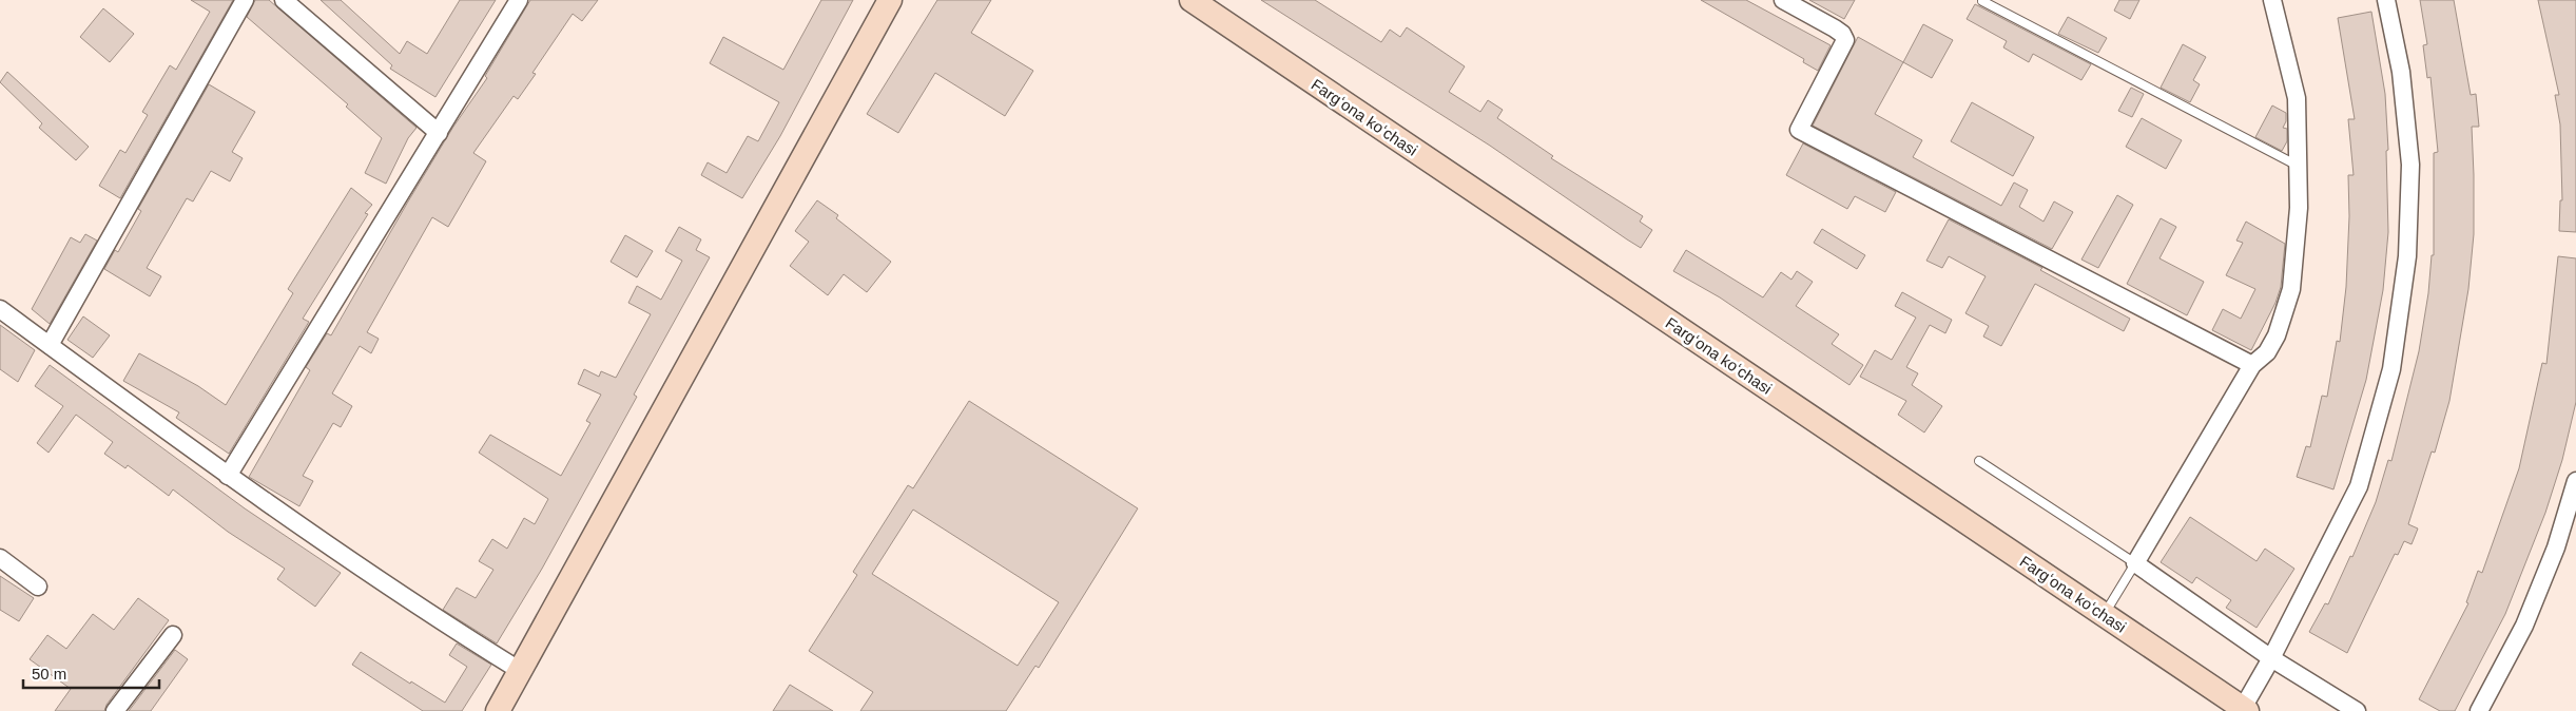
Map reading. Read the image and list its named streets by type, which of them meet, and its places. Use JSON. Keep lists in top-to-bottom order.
{
  "streets": {
    "street": ["Fargʻona koʻchasi"]
  },
  "scale_bar": "50 m"
}
